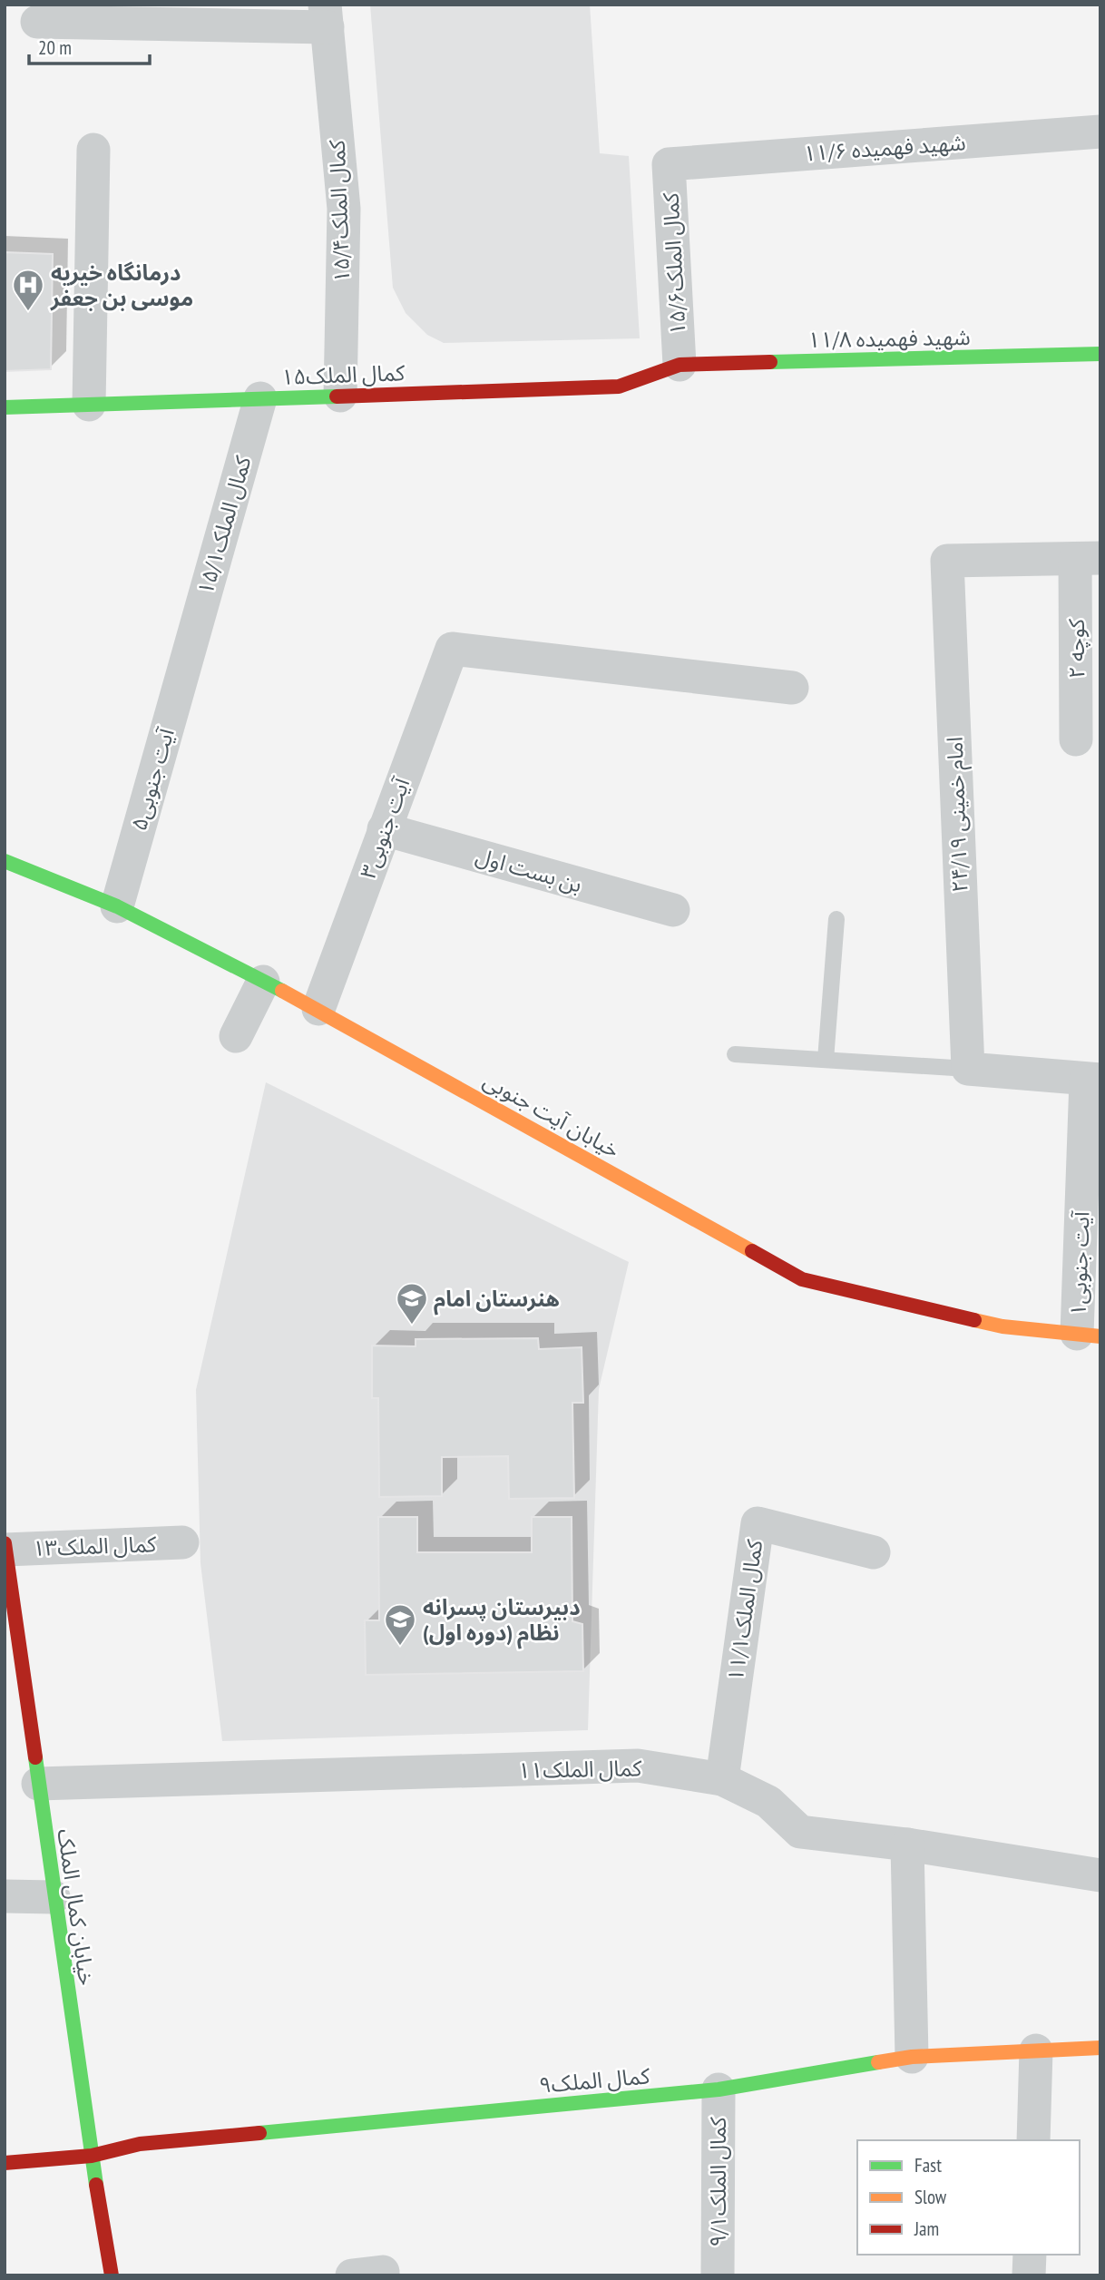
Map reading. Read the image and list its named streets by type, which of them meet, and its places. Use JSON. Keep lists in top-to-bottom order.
{
  "streets": {
    "street": [
      "شهید فهمیده ۱۱/۶",
      "کمال الملک۱۵/۴",
      "کمال الملک۱۵/۶",
      "شهید فهمیده ۱۱/۸",
      "کمال الملک۱۵",
      "کمال الملک۱۵/۱",
      "کوچه ۲",
      "آیت جنوبی۵",
      "امام خمینی ۲۴/۱۹",
      "آیت جنوبی۳",
      "بن بست اول",
      "خیابان آیت جنوبی",
      "آیت جنوبی۱",
      "کمال الملک۱۳",
      "کمال الملک۱۱/۱",
      "کمال الملک۱۱",
      "خیابان کمال الملک",
      "کمال الملک۹",
      "کمال الملک۹/۱"
    ]
  },
  "crossings": [
    ["شهید فهمیده ۱۱/۶", "کمال الملک۱۵/۶"],
    ["کمال الملک۱۵/۴", "کمال الملک۱۵"],
    ["کمال الملک۱۵/۶", "شهید فهمیده ۱۱/۸"],
    ["کمال الملک۱۵/۶", "کمال الملک۱۵"],
    ["شهید فهمیده ۱۱/۸", "کمال الملک۱۵"],
    ["کمال الملک۱۵", "کمال الملک۱۵/۱"],
    ["کمال الملک۱۵/۱", "آیت جنوبی۵"],
    ["کوچه ۲", "امام خمینی ۲۴/۱۹"],
    ["آیت جنوبی۵", "خیابان آیت جنوبی"],
    ["آیت جنوبی۳", "بن بست اول"],
    ["آیت جنوبی۳", "خیابان آیت جنوبی"],
    ["خیابان آیت جنوبی", "آیت جنوبی۱"],
    ["کمال الملک۱۳", "خیابان کمال الملک"],
    ["کمال الملک۱۱/۱", "کمال الملک۱۱"],
    ["کمال الملک۱۱", "خیابان کمال الملک"],
    ["خیابان کمال الملک", "کمال الملک۹"],
    ["کمال الملک۹", "کمال الملک۹/۱"]
  ],
  "places": {
    "hospital": ["درمانگاه خیریه موسی بن جعفر"],
    "school or university": ["هنرستان امام", "دبیرستان پسرانه نظام (دوره اول)"]
  },
  "legend": ["Fast", "Slow", "Jam"],
  "scale_bar": "20 m"
}
